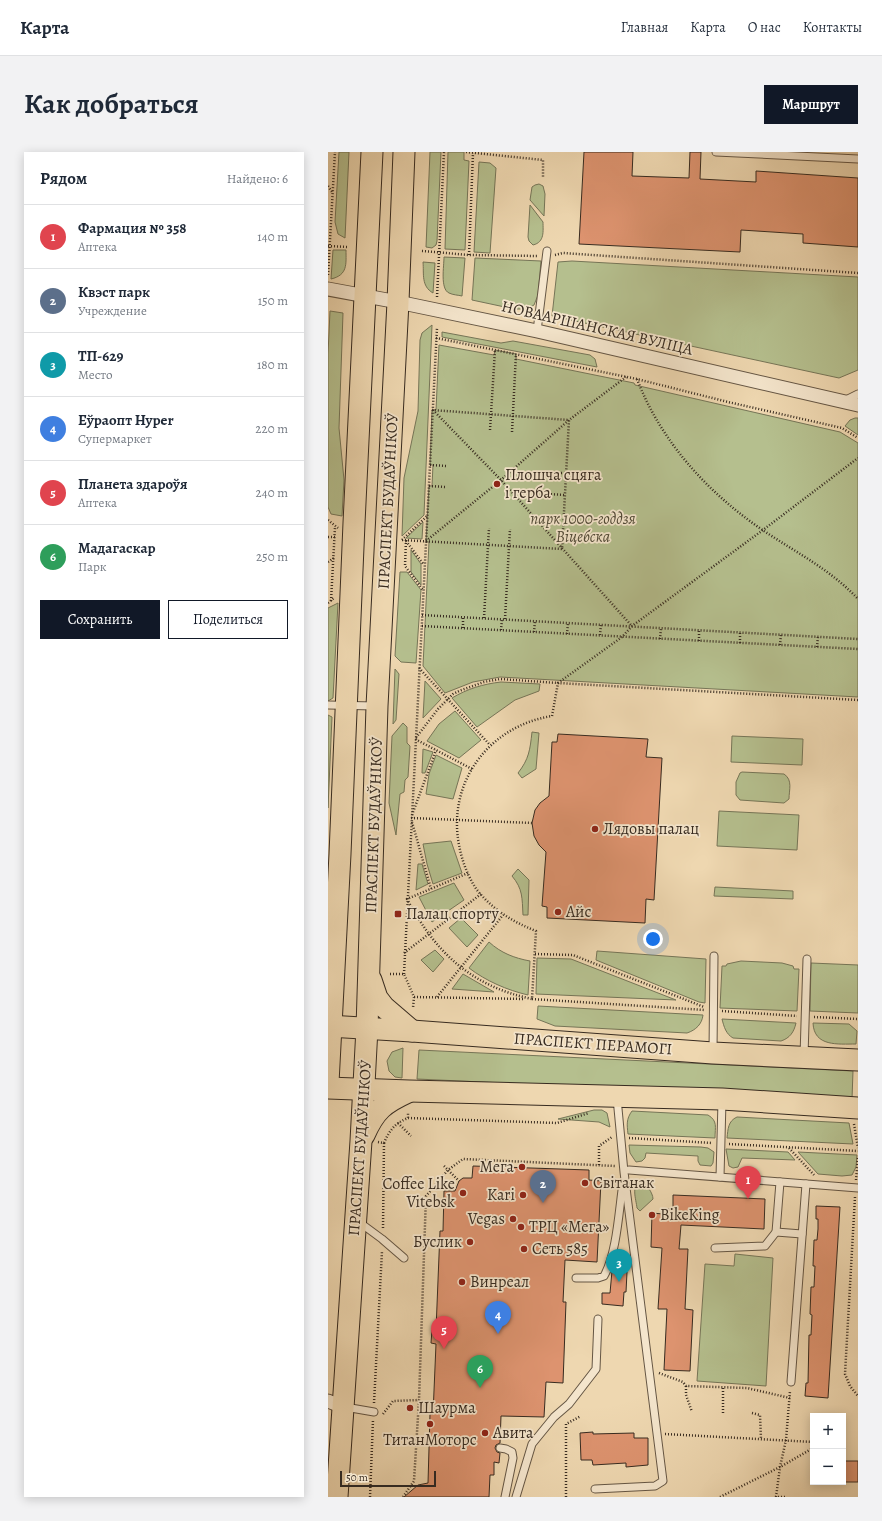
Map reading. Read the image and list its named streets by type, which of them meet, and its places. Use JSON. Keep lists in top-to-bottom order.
{
  "streets": {
    "main road": ["ПРАСПЕКТ БУДАЎНІКОЎ", "ПРАСПЕКТ ПЕРАМОГІ"],
    "street": ["НОВААРШАНСКАЯ ВУЛІЦА"]
  },
  "crossings": [
    ["НОВААРШАНСКАЯ ВУЛІЦА", "ПРАСПЕКТ БУДАЎНІКОЎ"],
    ["ПРАСПЕКТ БУДАЎНІКОЎ", "ПРАСПЕКТ ПЕРАМОГІ"]
  ],
  "parks": ["парк 1000-годдзя Віцебска"],
  "places": {
    "other": [
      "Плошча сцяга і герба",
      "Лядовы палац",
      "Айс",
      "Мега",
      "Світанак",
      "Coffee Like Vitebsk",
      "Kari",
      "BikeKing",
      "Vegas",
      "ТРЦ «Мега»",
      "Буслик",
      "Сеть 585",
      "Винреал",
      "Шаурма",
      "ТитанМоторс",
      "Авита"
    ],
    "transit": ["Палац спорту"]
  },
  "scale_bar": "50 m",
  "page": {
    "header": "Карта",
    "nav": [
      "Главная",
      "Карта",
      "О нас",
      "Контакты"
    ],
    "title": "Как добраться",
    "buttons": [
      "Маршрут",
      ["Сохранить", "Поделиться"]
    ],
    "heading": ["Рядом", "Найдено: 6"],
    "list": [
      {
        "mark": "1",
        "name": "Фармация № 358",
        "note": "Аптека",
        "value": "140 m"
      },
      {
        "mark": "2",
        "name": "Квэст парк",
        "note": "Учреждение",
        "value": "150 m"
      },
      {
        "mark": "3",
        "name": "ТП-629",
        "note": "Место",
        "value": "180 m"
      },
      {
        "mark": "4",
        "name": "Еўраопт Hyper",
        "note": "Супермаркет",
        "value": "220 m"
      },
      {
        "mark": "5",
        "name": "Планета здароўя",
        "note": "Аптека",
        "value": "240 m"
      },
      {
        "mark": "6",
        "name": "Мадагаскар",
        "note": "Парк",
        "value": "250 m"
      }
    ],
    "pins": [
      "1",
      "2",
      "3",
      "4",
      "5",
      "6"
    ],
    "map_buttons": ["+", "−"],
    "scale": "50 m"
  }
}
